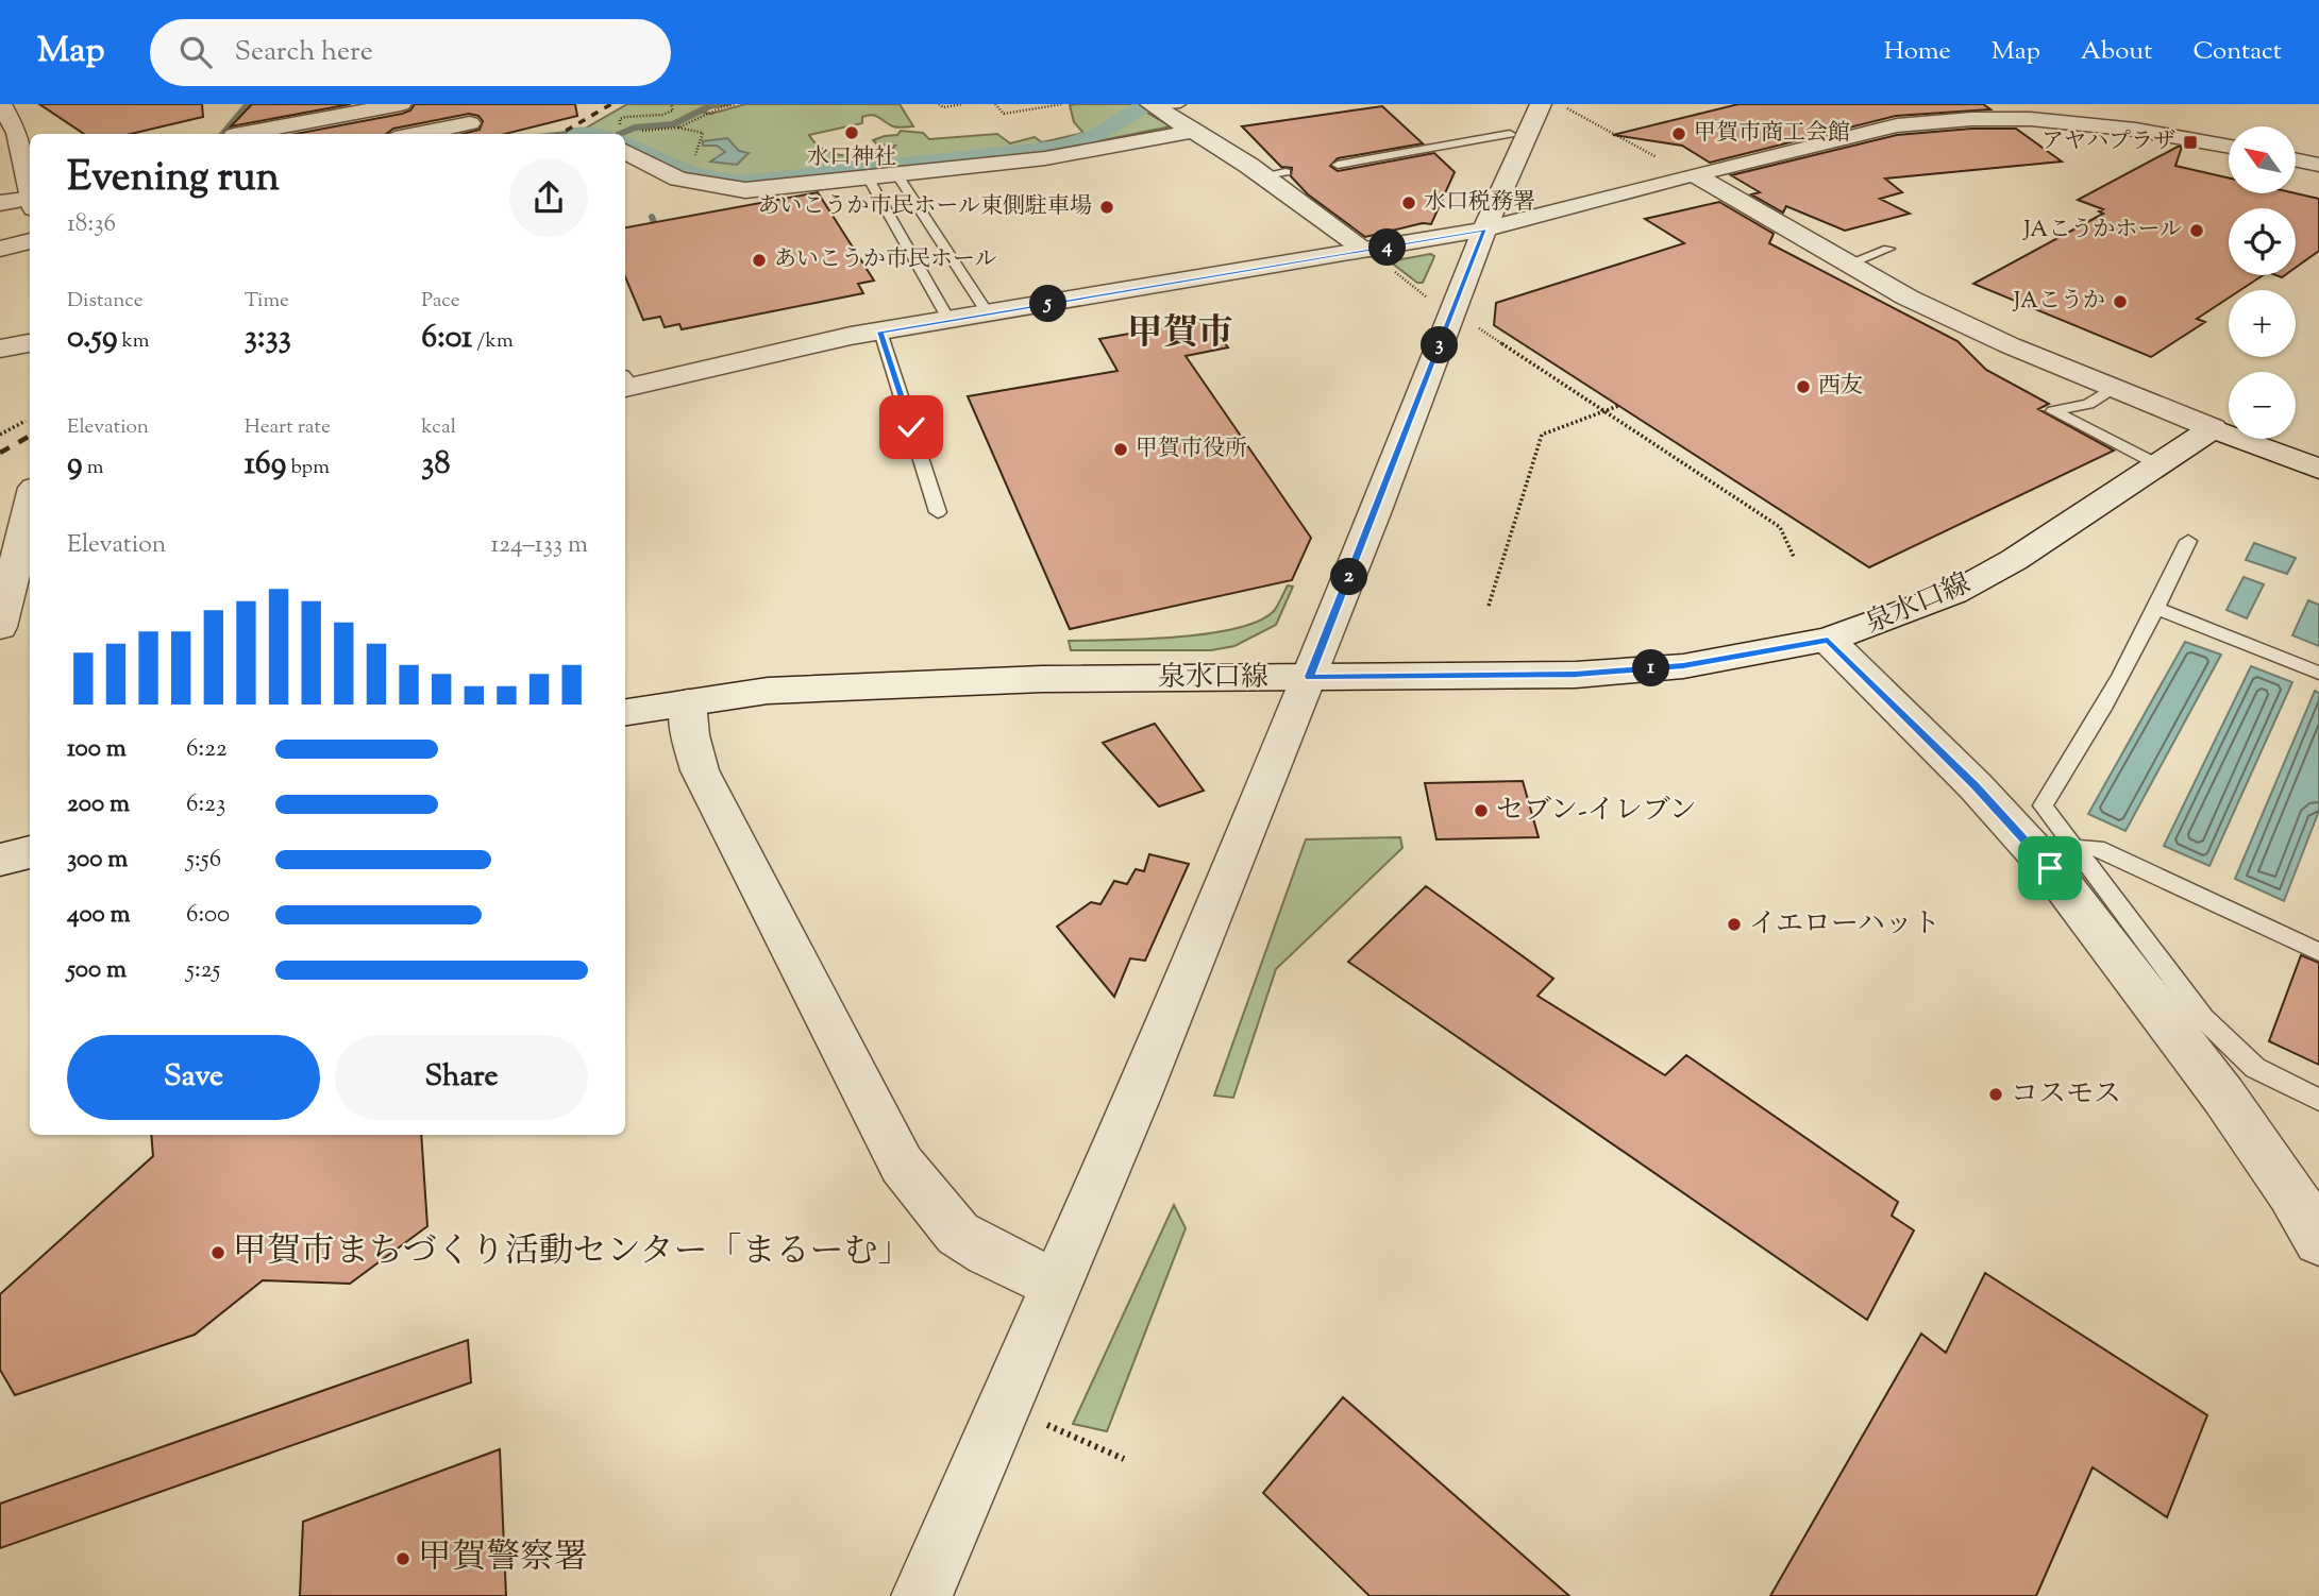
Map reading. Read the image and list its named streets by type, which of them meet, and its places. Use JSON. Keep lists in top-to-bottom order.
{
  "streets": {
    "street": ["泉水口線"]
  },
  "districts": ["甲賀市"],
  "places": {
    "other": [
      "水口神社",
      "甲賀市商工会館",
      "水口税務署",
      "あいこうか市民ホール東側駐車場",
      "JAこうかホール",
      "あいこうか市民ホール",
      "JAこうか",
      "西友",
      "甲賀市役所",
      "セブン-イレブン",
      "イエローハット",
      "コスモス",
      "甲賀市まちづくり活動センター「まるーむ」",
      "甲賀警察署"
    ],
    "transit": ["アヤハプラザ"]
  },
  "north": "top left",
  "page": {
    "header": "Map",
    "search": "Search here",
    "nav": [
      "Home",
      "Map",
      "About",
      "Contact"
    ],
    "map_buttons": ["+", "−"],
    "heading": ["Evening run", "18:36"],
    "pins": [
      "4",
      "5",
      "3",
      "2",
      "1"
    ],
    "stats": [
      ["Distance", "0.59 km"],
      ["Time", "3:33"],
      ["Pace", "6:01 /km"],
      ["Elevation", "9 m"],
      ["Heart rate", "169 bpm"],
      ["kcal", "38"]
    ],
    "chart": ["Elevation", "124–133 m"],
    "list": [
      {
        "name": "100 m",
        "note": "6:22"
      },
      {
        "name": "200 m",
        "note": "6:23"
      },
      {
        "name": "300 m",
        "note": "5:56"
      },
      {
        "name": "400 m",
        "note": "6:00"
      },
      {
        "name": "500 m",
        "note": "5:25"
      }
    ],
    "buttons": ["Save", "Share"]
  }
}
